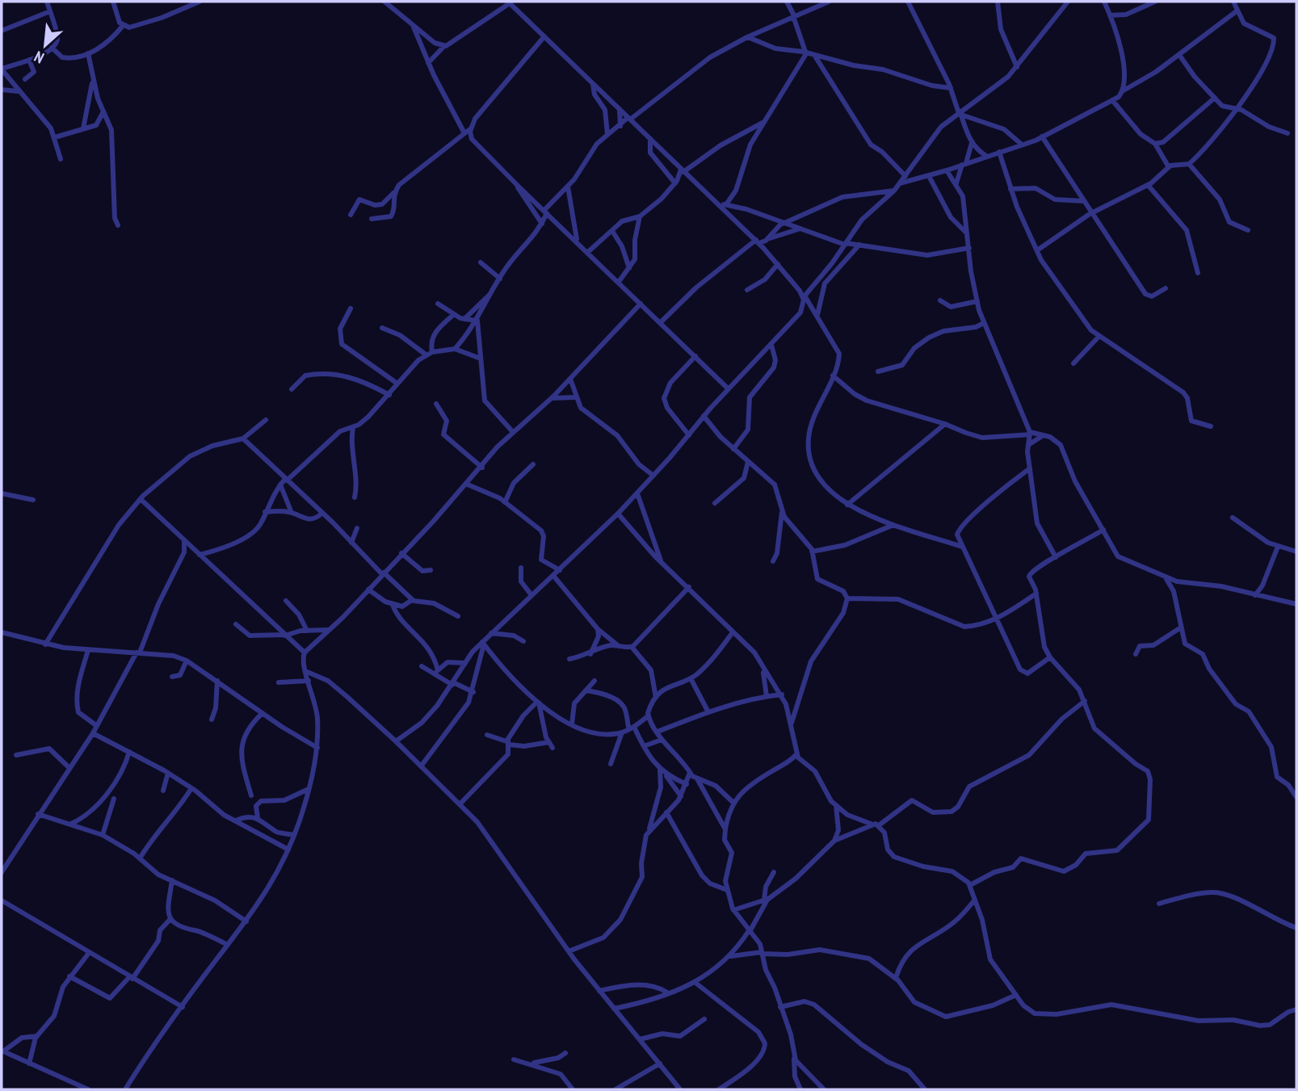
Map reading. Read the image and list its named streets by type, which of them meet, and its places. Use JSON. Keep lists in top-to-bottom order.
{
  "north": "bottom left"
}
